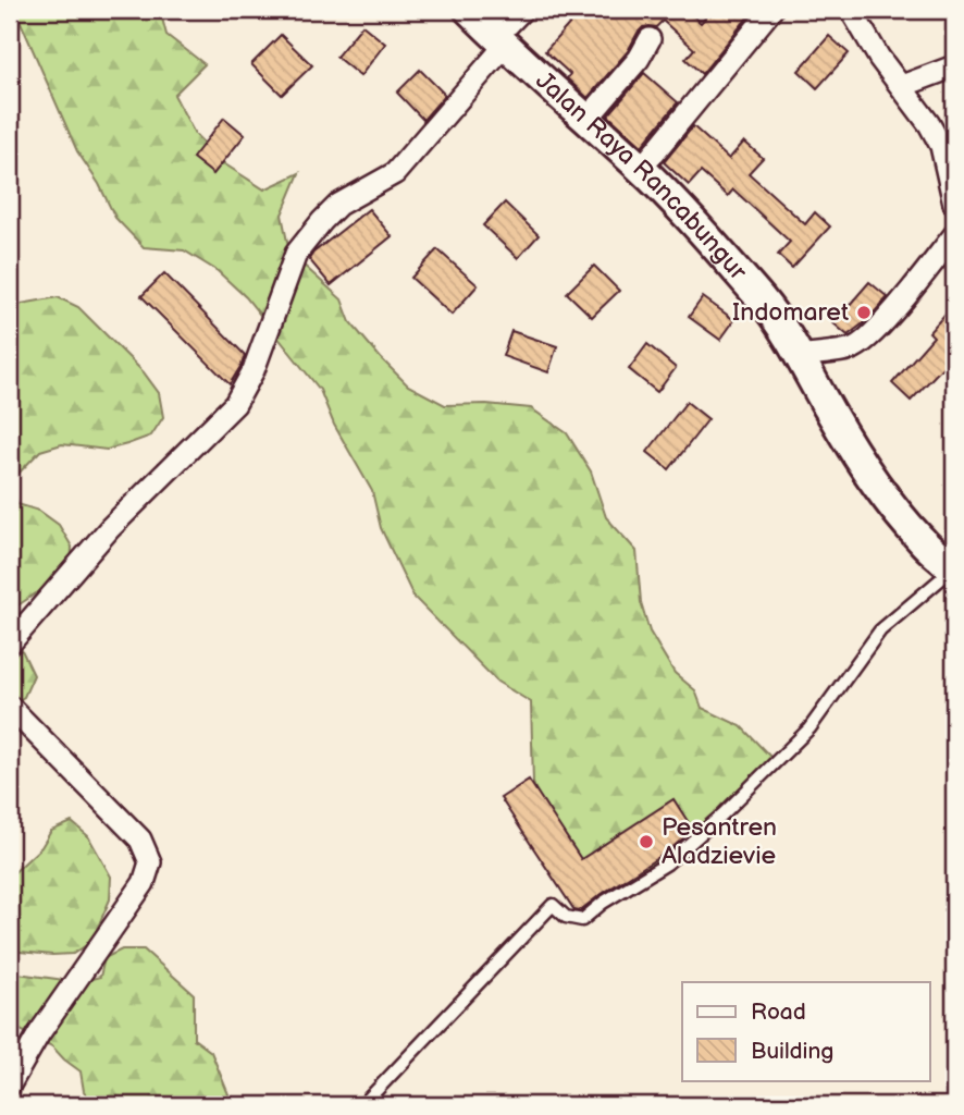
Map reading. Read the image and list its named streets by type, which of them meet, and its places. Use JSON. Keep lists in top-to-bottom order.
{
  "streets": {
    "main road": ["Jalan Raya Rancabungur"]
  },
  "places": ["Indomaret", "Pesantren Aladzievie"],
  "legend": ["Road", "Building"]
}
